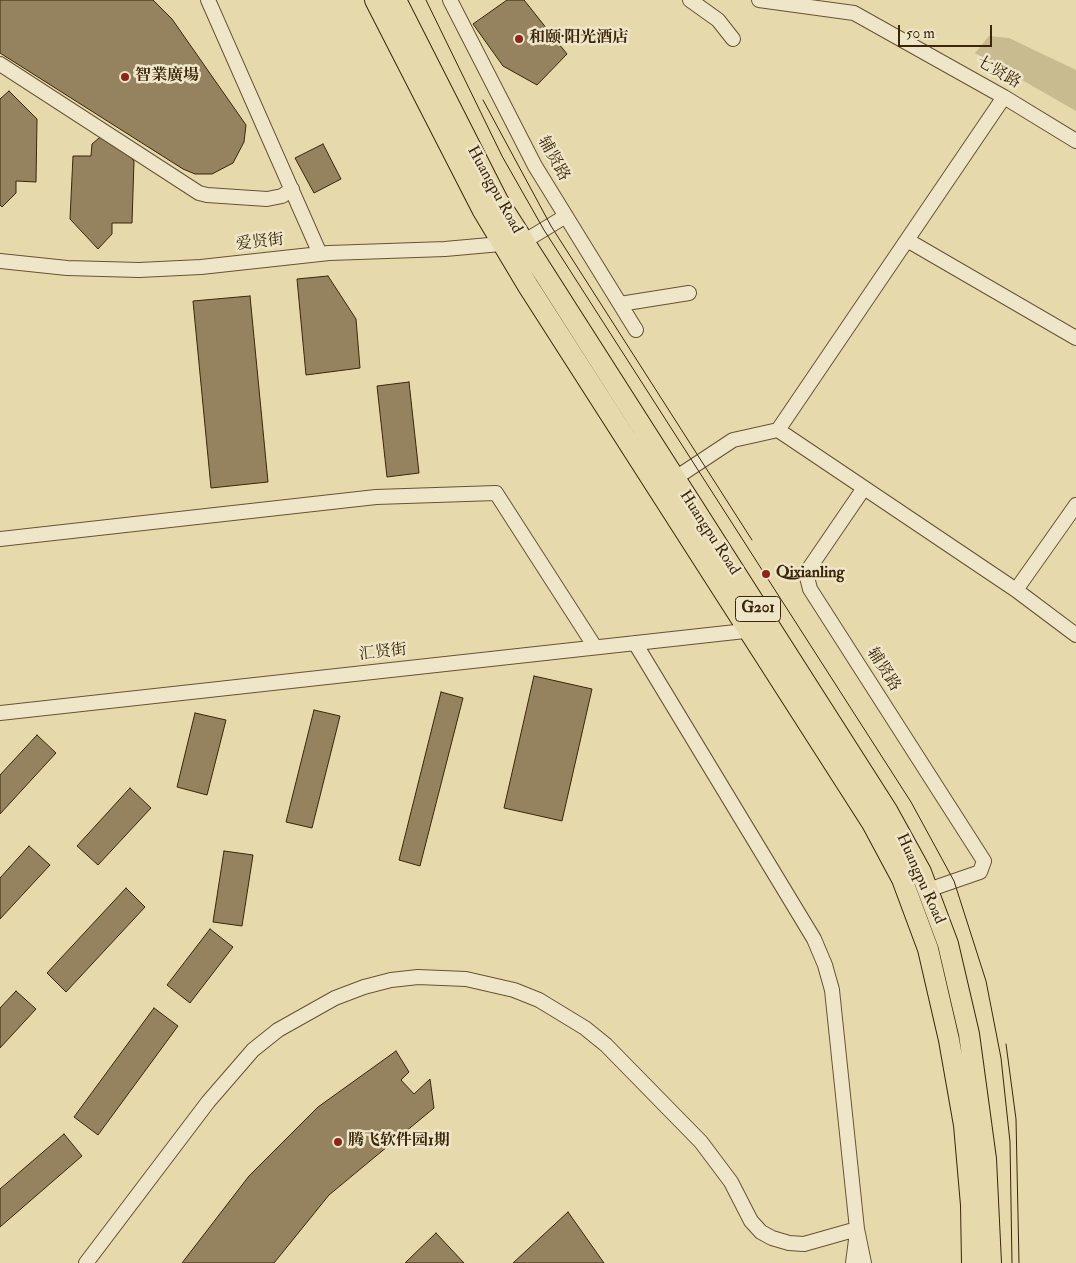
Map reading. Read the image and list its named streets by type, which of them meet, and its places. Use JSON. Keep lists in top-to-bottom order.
{
  "streets": {
    "highway": ["Huangpu Road", "G201"],
    "street": [
      "七贤路",
      "辅贤路",
      "爱贤街",
      "汇贤街"
    ]
  },
  "crossings": [
    ["辅贤路", "Huangpu Road"],
    ["Huangpu Road", "爱贤街"],
    ["Huangpu Road", "汇贤街"]
  ],
  "places": [
    "和颐·阳光酒店",
    "智業廣場",
    "Qixianling",
    "腾飞软件园1期"
  ],
  "scale_bar": "50 m"
}
